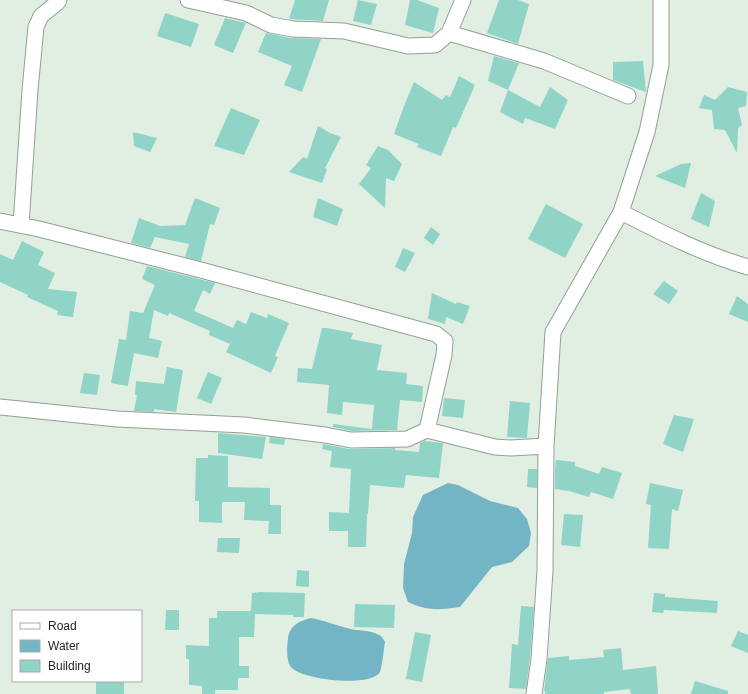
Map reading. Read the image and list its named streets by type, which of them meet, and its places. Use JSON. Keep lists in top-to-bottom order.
{
  "legend": ["Road", "Water", "Building"]
}
